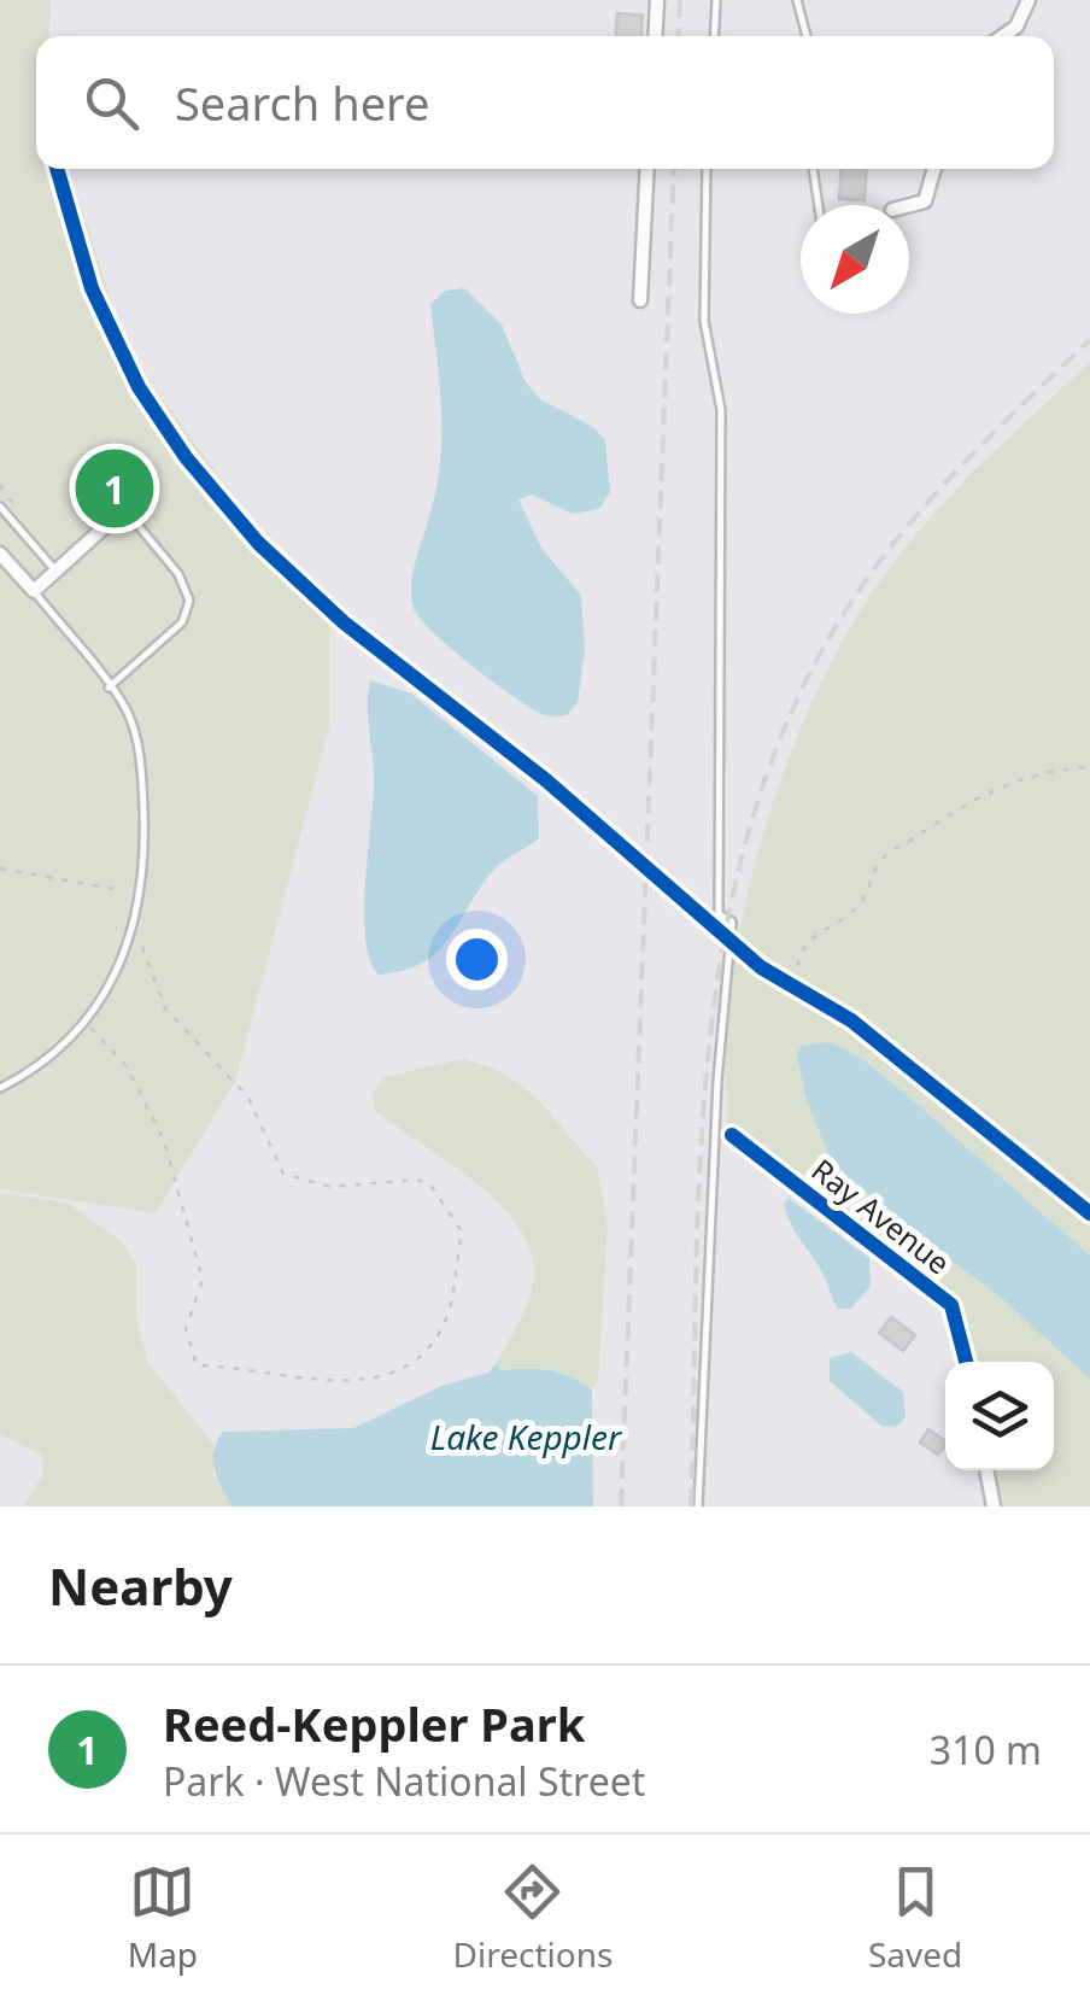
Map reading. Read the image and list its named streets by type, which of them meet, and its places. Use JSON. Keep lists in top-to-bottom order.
{
  "streets": {
    "street": ["Ray Avenue"]
  },
  "water": ["Lake Keppler"],
  "north": "bottom left",
  "page": {
    "search": "Search here",
    "pins": "1",
    "heading": "Nearby",
    "list": [
      {
        "mark": "1",
        "name": "Reed-Keppler Park",
        "note": "Park · West National Street",
        "value": "310 m"
      }
    ],
    "nav": ["Map", "Directions", "Saved"]
  }
}
